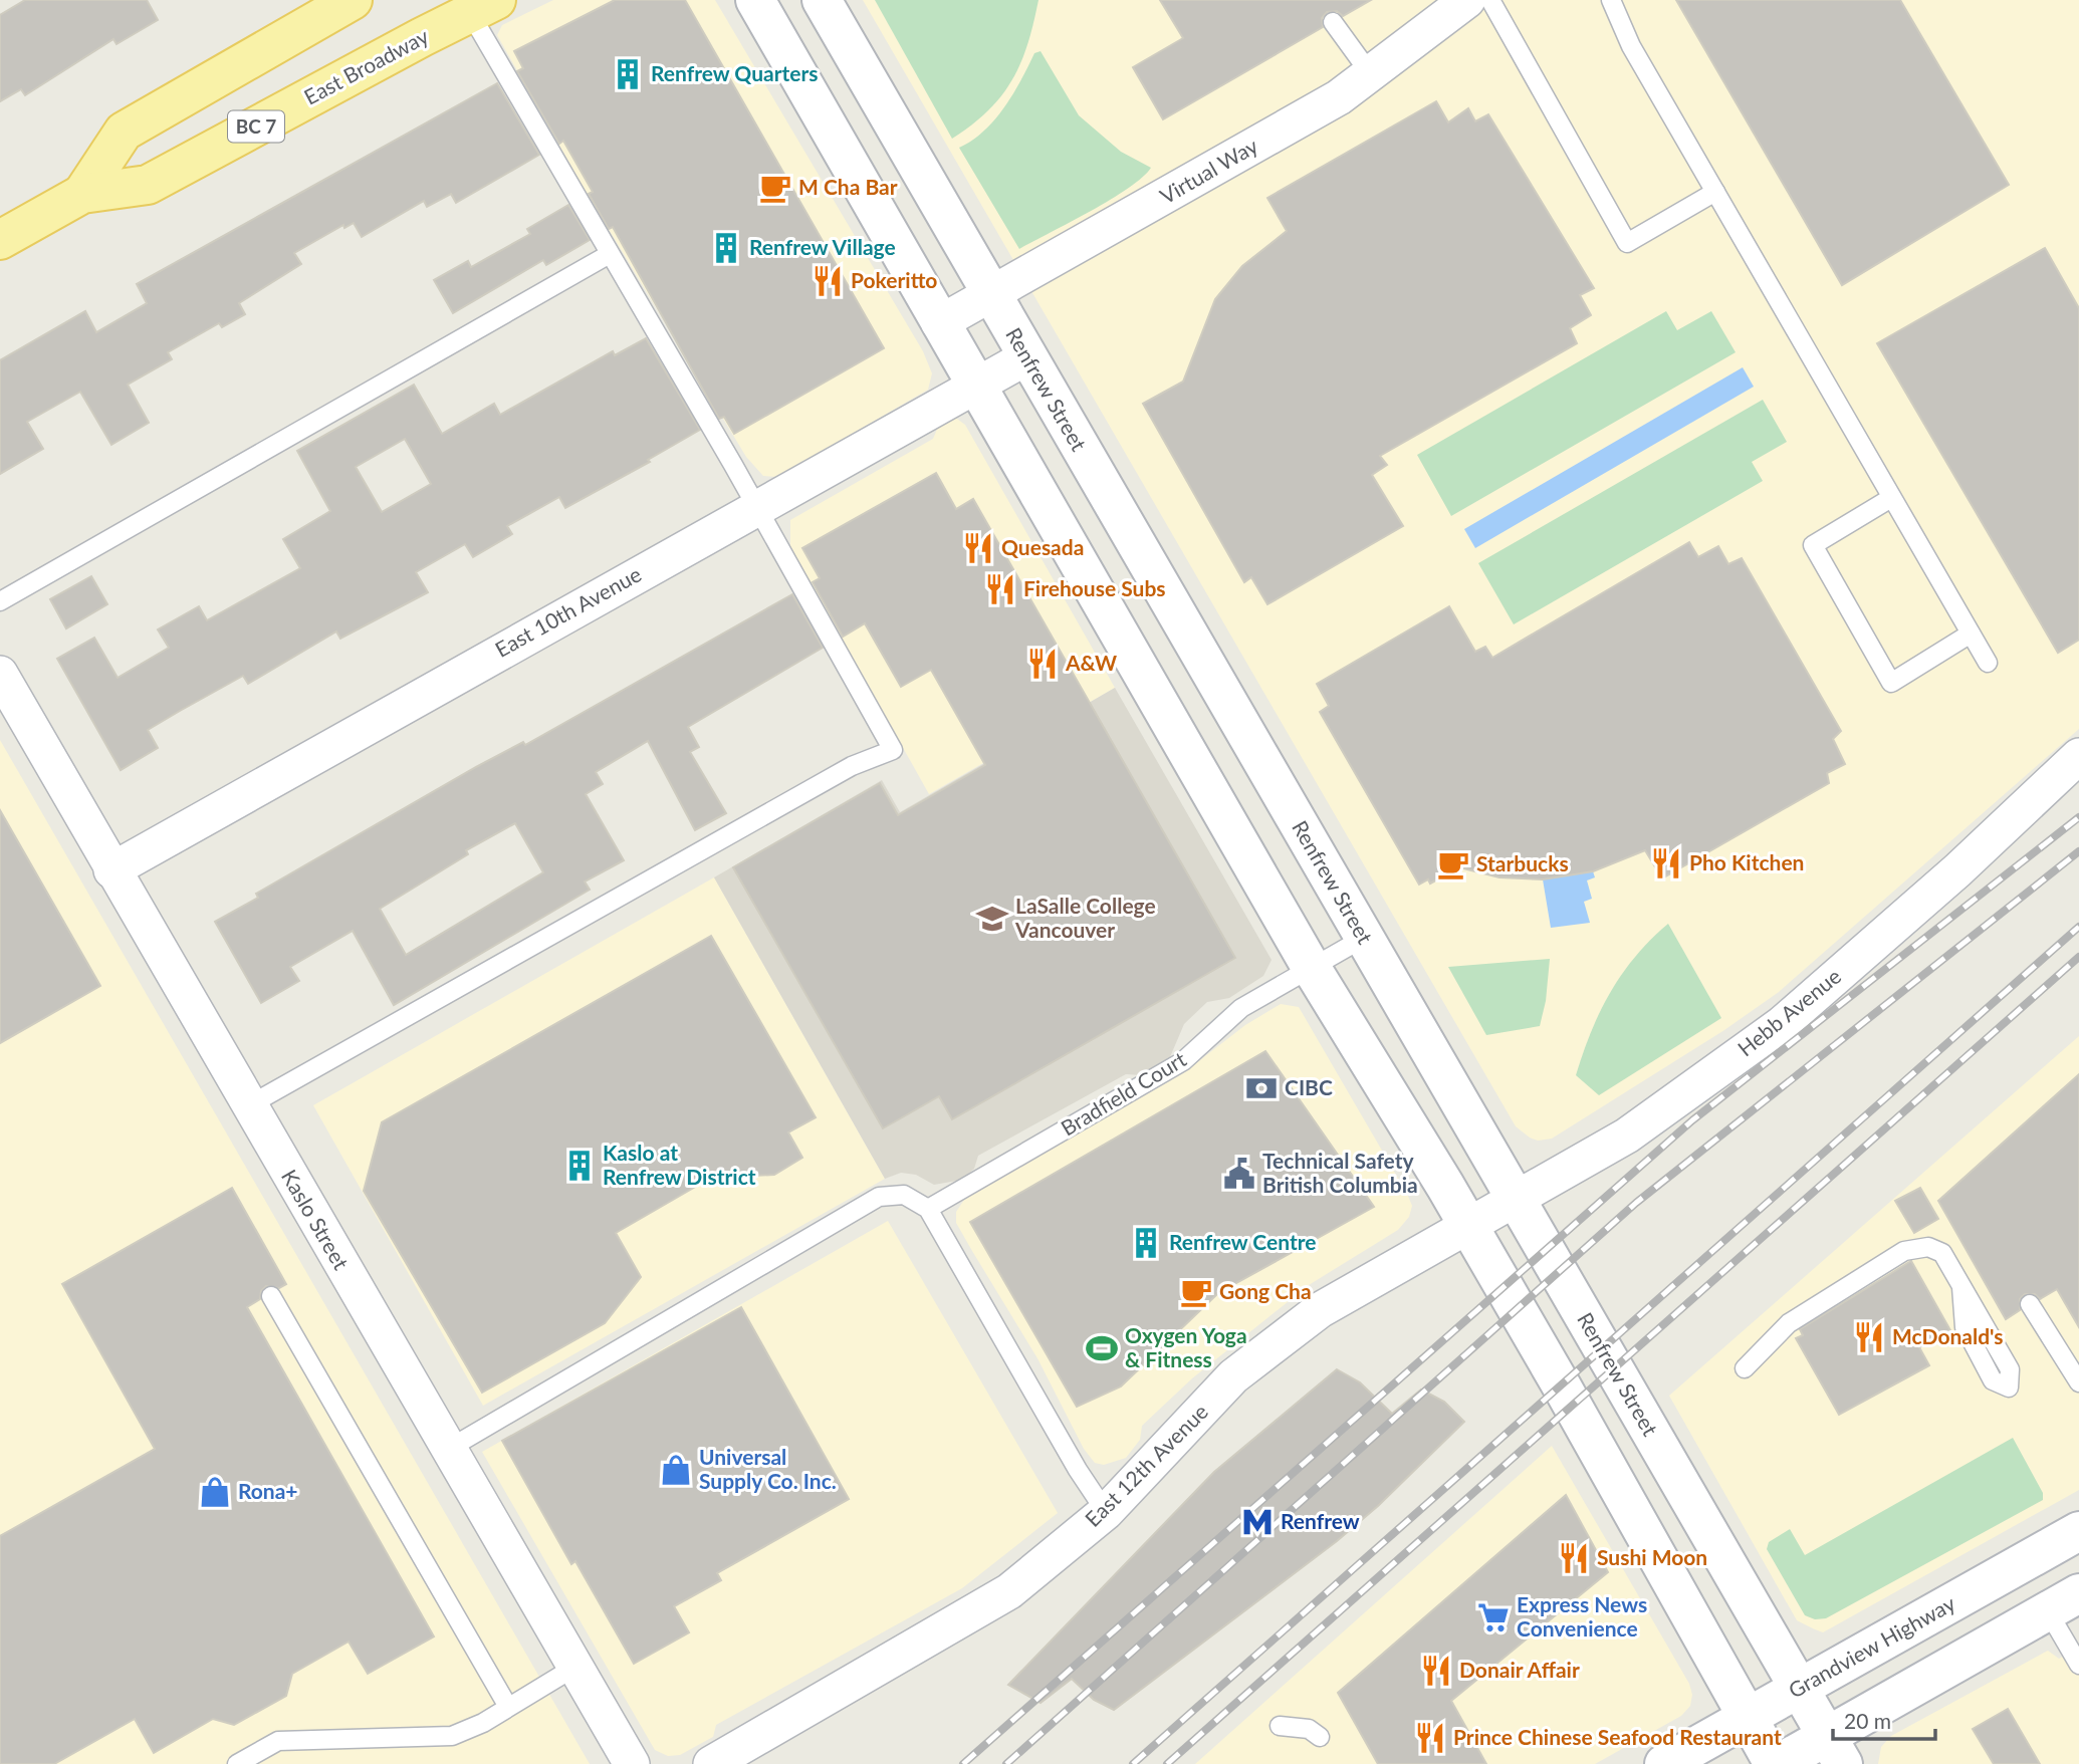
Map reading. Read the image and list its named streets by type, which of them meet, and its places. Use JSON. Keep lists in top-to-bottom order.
{
  "streets": {
    "main road": ["East Broadway", "BC 7"],
    "street": [
      "Virtual Way",
      "Renfrew Street",
      "East 10th Avenue",
      "Hebb Avenue",
      "Kaslo Street",
      "East 12th Avenue",
      "Grandview Highway"
    ],
    "lane": ["Bradfield Court"]
  },
  "crossings": [
    ["Virtual Way", "Renfrew Street"],
    ["Renfrew Street", "East 10th Avenue"],
    ["Renfrew Street", "Hebb Avenue"],
    ["Renfrew Street", "Bradfield Court"],
    ["Renfrew Street", "Grandview Highway"],
    ["East 10th Avenue", "Kaslo Street"],
    ["Hebb Avenue", "East 12th Avenue"]
  ],
  "places": {
    "building": [
      "Renfrew Quarters",
      "Renfrew Village",
      "Kaslo at Renfrew District",
      "Renfrew Centre"
    ],
    "cafe": ["M Cha Bar", "Starbucks", "Gong Cha"],
    "restaurant": [
      "Pokeritto",
      "Quesada",
      "Firehouse Subs",
      "A&W",
      "Pho Kitchen",
      "McDonald's",
      "Sushi Moon",
      "Donair Affair",
      "Prince Chinese Seafood Restaurant"
    ],
    "school or university": ["LaSalle College Vancouver"],
    "bank": ["CIBC"],
    "public building": ["Technical Safety British Columbia"],
    "sports": ["Oxygen Yoga & Fitness"],
    "shop": ["Universal Supply Co. Inc.", "Rona+"],
    "metro station": ["Renfrew"],
    "supermarket": ["Express News Convenience"]
  },
  "scale_bar": "20 m"
}
